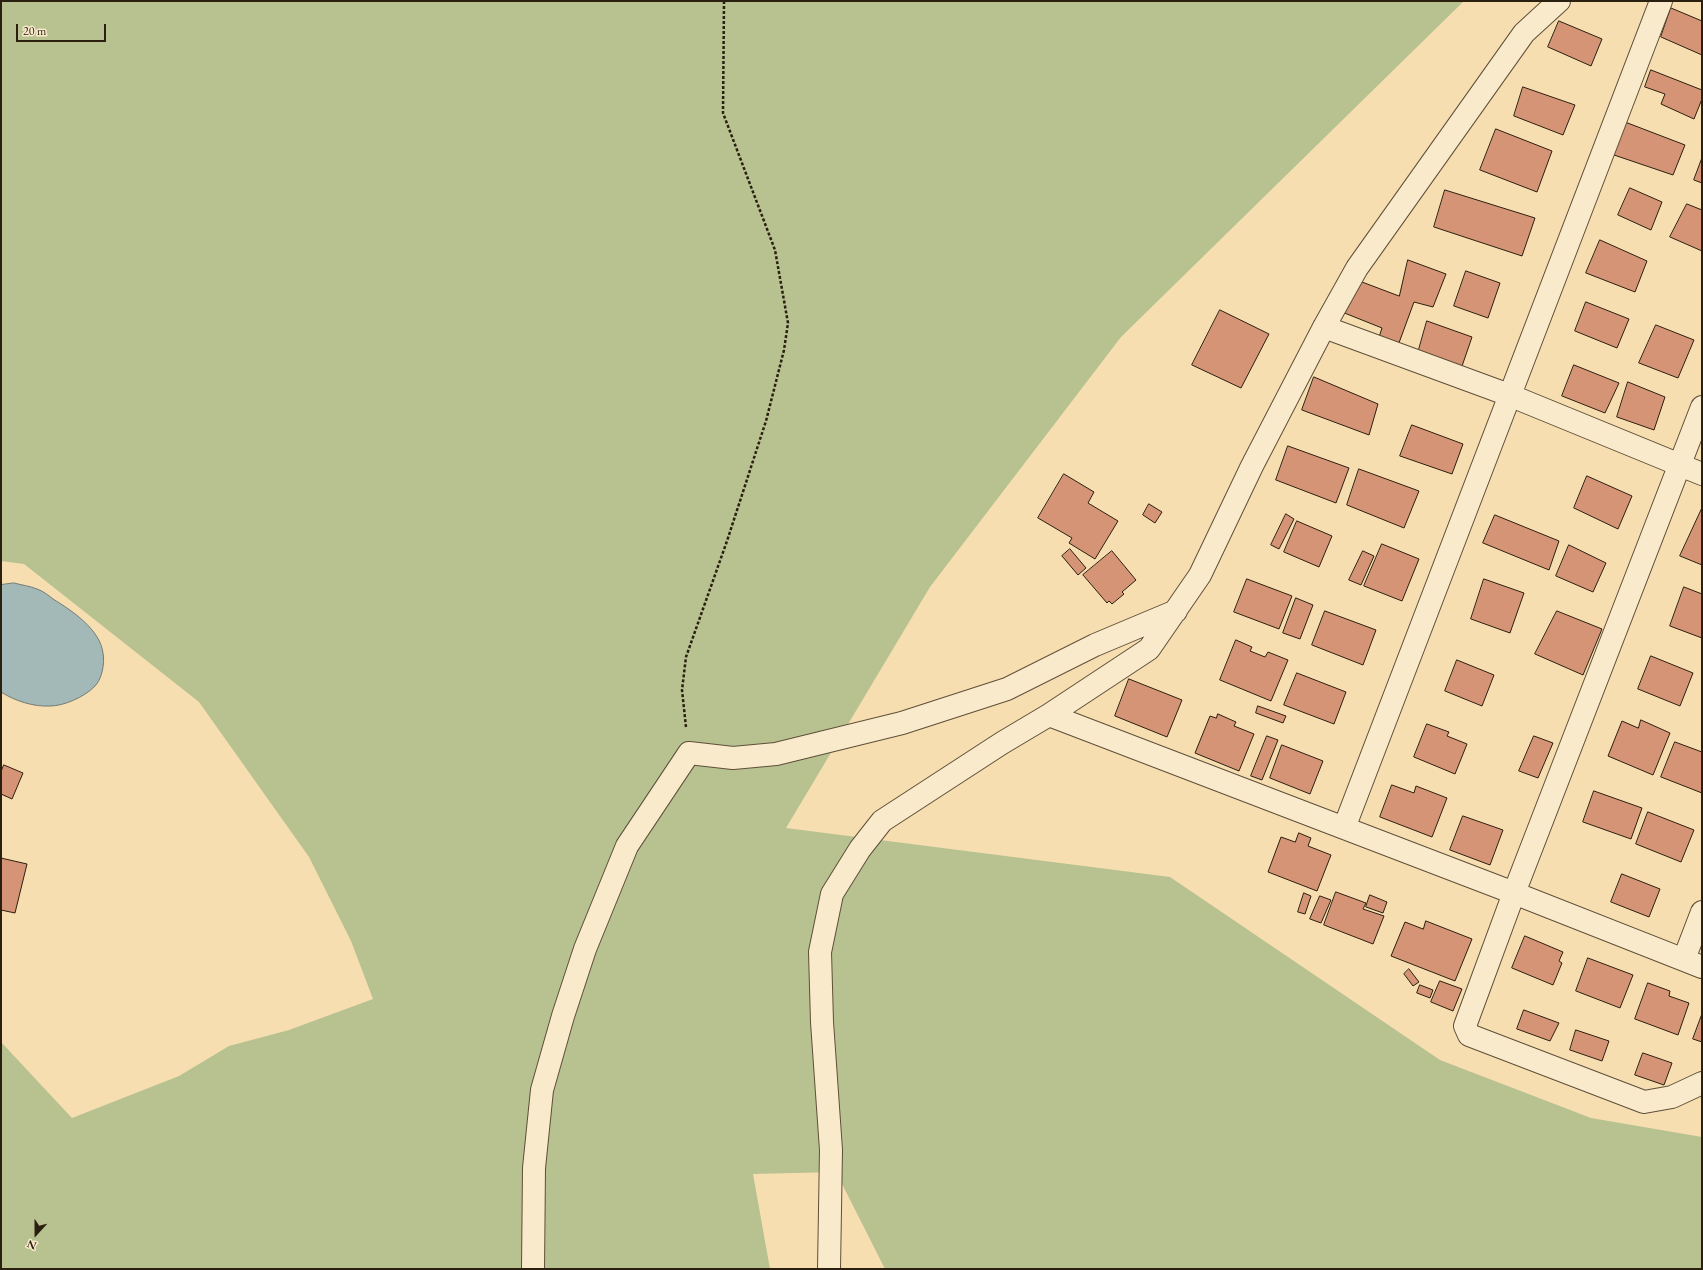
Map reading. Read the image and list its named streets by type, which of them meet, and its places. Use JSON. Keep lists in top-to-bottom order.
{
  "scale_bar": "20 m",
  "north": "bottom"
}
